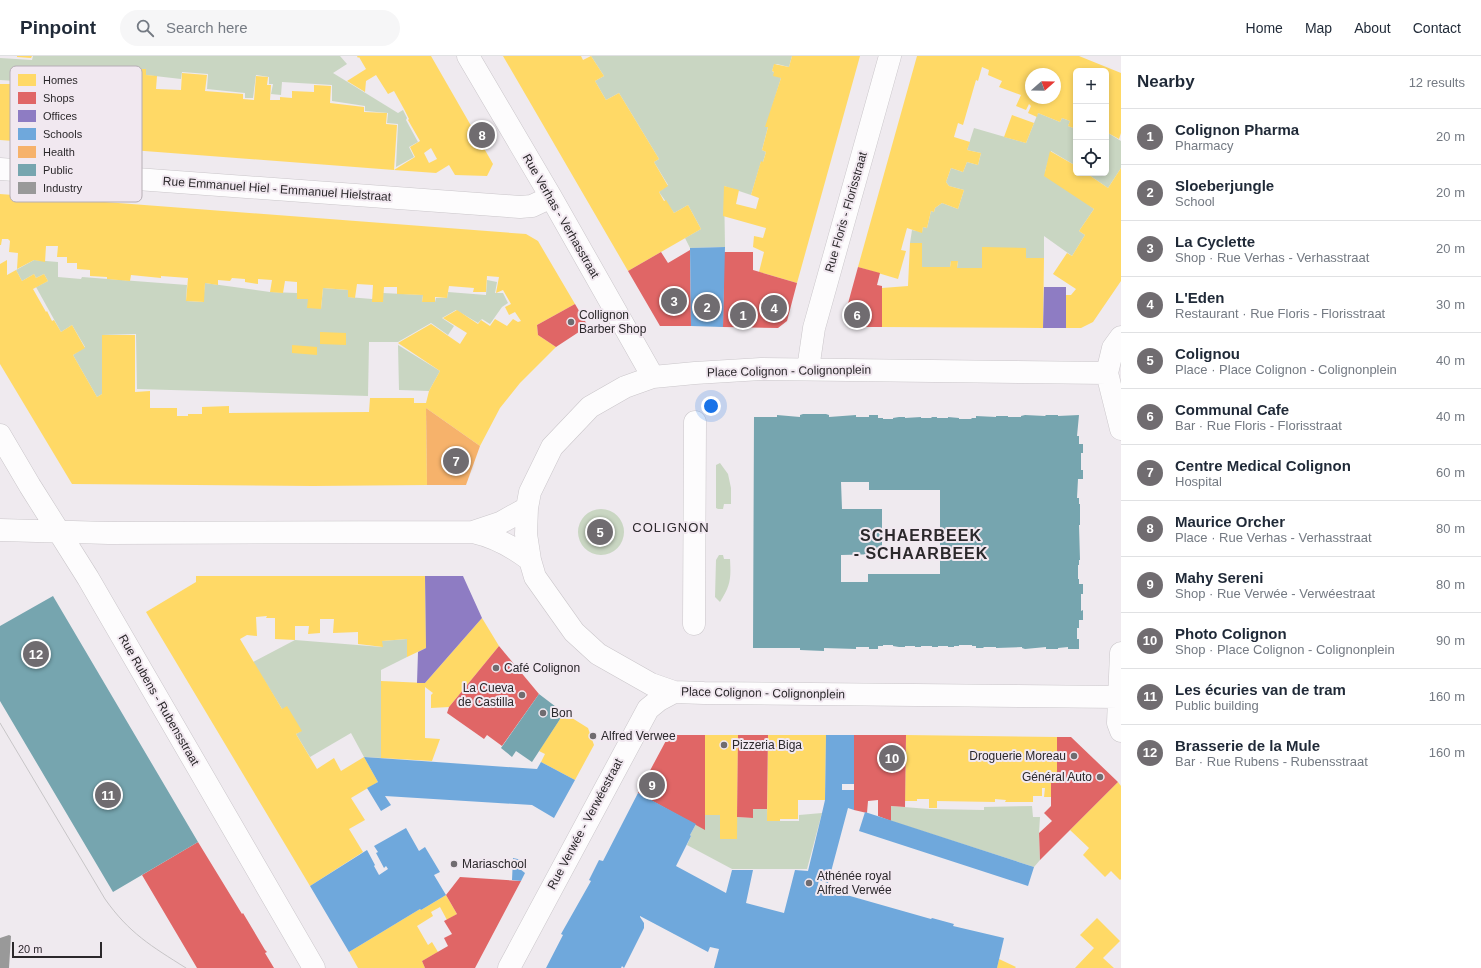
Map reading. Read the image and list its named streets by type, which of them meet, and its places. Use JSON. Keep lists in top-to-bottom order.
{
  "streets": {
    "street": [
      "Rue Emmanuel Hiel - Emmanuel Hielstraat",
      "Rue Floris - Florisstraat",
      "Rue Verhas - Verhasstraat",
      "Place Colignon - Colignonplein",
      "Rue Rubens - Rubensstraat",
      "Rue Verwée - Verwéestraat"
    ]
  },
  "crossings": [
    ["Rue Emmanuel Hiel - Emmanuel Hielstraat", "Rue Verhas - Verhasstraat"],
    ["Rue Floris - Florisstraat", "Place Colignon - Colignonplein"],
    ["Rue Verhas - Verhasstraat", "Place Colignon - Colignonplein"],
    ["Place Colignon - Colignonplein", "Rue Verwée - Verwéestraat"]
  ],
  "districts": ["COLIGNON", "SCHAERBEEK - SCHAARBEEK"],
  "places": [
    "Collignon Barber Shop",
    "Café Colignon",
    "La Cueva de Castilla",
    "Bon",
    "Alfred Verwee",
    "Pizzeria Biga",
    "Droguerie Moreau",
    "Général Auto",
    "Mariaschool",
    "Athénée royal Alfred Verwée"
  ],
  "legend": [
    "Homes",
    "Shops",
    "Offices",
    "Schools",
    "Health",
    "Public",
    "Industry"
  ],
  "scale_bar": "20 m",
  "north": "right",
  "page": {
    "header": "Pinpoint",
    "search": "Search here",
    "nav": [
      "Home",
      "Map",
      "About",
      "Contact"
    ],
    "heading": ["Nearby", "12 results"],
    "map_buttons": ["+", "−"],
    "list": [
      {
        "mark": "1",
        "name": "Colignon Pharma",
        "note": "Pharmacy",
        "value": "20 m"
      },
      {
        "mark": "2",
        "name": "Sloeberjungle",
        "note": "School",
        "value": "20 m"
      },
      {
        "mark": "3",
        "name": "La Cyclette",
        "note": "Shop · Rue Verhas - Verhasstraat",
        "value": "20 m"
      },
      {
        "mark": "4",
        "name": "L'Eden",
        "note": "Restaurant · Rue Floris - Florisstraat",
        "value": "30 m"
      },
      {
        "mark": "5",
        "name": "Colignou",
        "note": "Place · Place Colignon - Colignonplein",
        "value": "40 m"
      },
      {
        "mark": "6",
        "name": "Communal Cafe",
        "note": "Bar · Rue Floris - Florisstraat",
        "value": "40 m"
      },
      {
        "mark": "7",
        "name": "Centre Medical Colignon",
        "note": "Hospital",
        "value": "60 m"
      },
      {
        "mark": "8",
        "name": "Maurice Orcher",
        "note": "Place · Rue Verhas - Verhasstraat",
        "value": "80 m"
      },
      {
        "mark": "9",
        "name": "Mahy Sereni",
        "note": "Shop · Rue Verwée - Verwéestraat",
        "value": "80 m"
      },
      {
        "mark": "10",
        "name": "Photo Colignon",
        "note": "Shop · Place Colignon - Colignonplein",
        "value": "90 m"
      },
      {
        "mark": "11",
        "name": "Les écuries van de tram",
        "note": "Public building",
        "value": "160 m"
      },
      {
        "mark": "12",
        "name": "Brasserie de la Mule",
        "note": "Bar · Rue Rubens - Rubensstraat",
        "value": "160 m"
      }
    ],
    "pins": [
      "8",
      "3",
      "2",
      "4",
      "1",
      "6",
      "7",
      "5",
      "12",
      "10",
      "9",
      "11"
    ],
    "scale": "20 m"
  }
}
